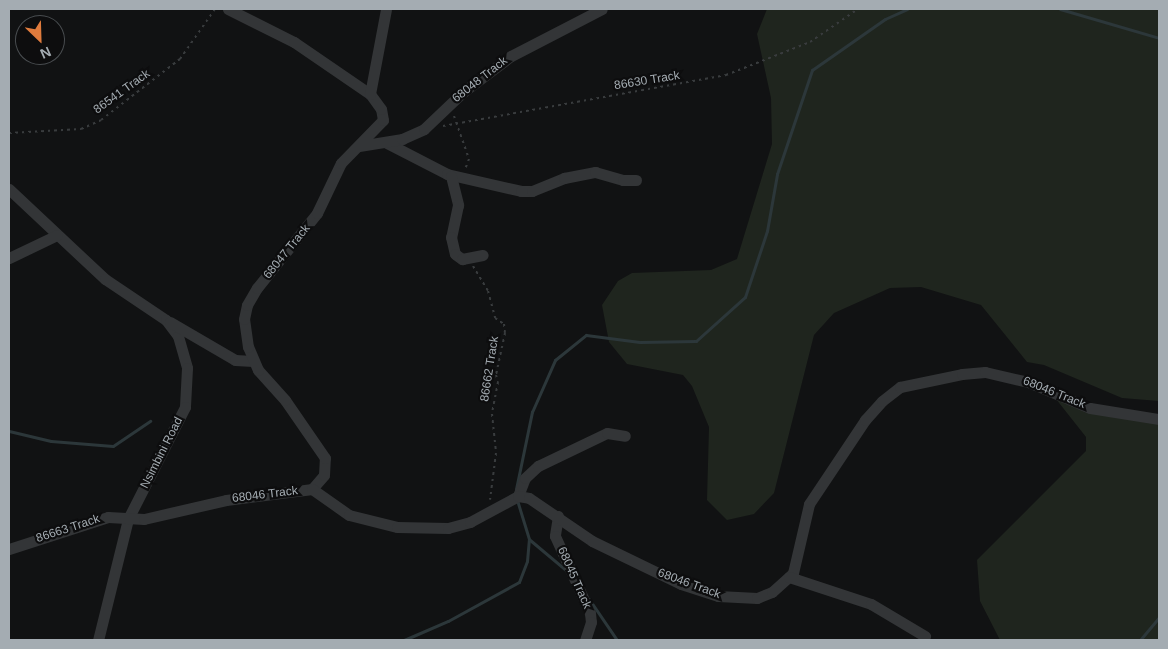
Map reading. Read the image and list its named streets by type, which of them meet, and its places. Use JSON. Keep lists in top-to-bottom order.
{
  "streets": {
    "street": [
      "68048 Track",
      "68047 Track",
      "68046 Track",
      "Nsimbini Road",
      "86663 Track",
      "68045 Track"
    ],
    "path": ["86630 Track", "86541 Track", "86662 Track"]
  },
  "crossings": [
    ["68048 Track", "86630 Track"],
    ["68048 Track", "68047 Track"],
    ["68047 Track", "68046 Track"],
    ["86662 Track", "68046 Track"],
    ["68046 Track", "Nsimbini Road"],
    ["68046 Track", "86663 Track"],
    ["68046 Track", "68045 Track"],
    ["Nsimbini Road", "86663 Track"]
  ],
  "north": "bottom right"
}
